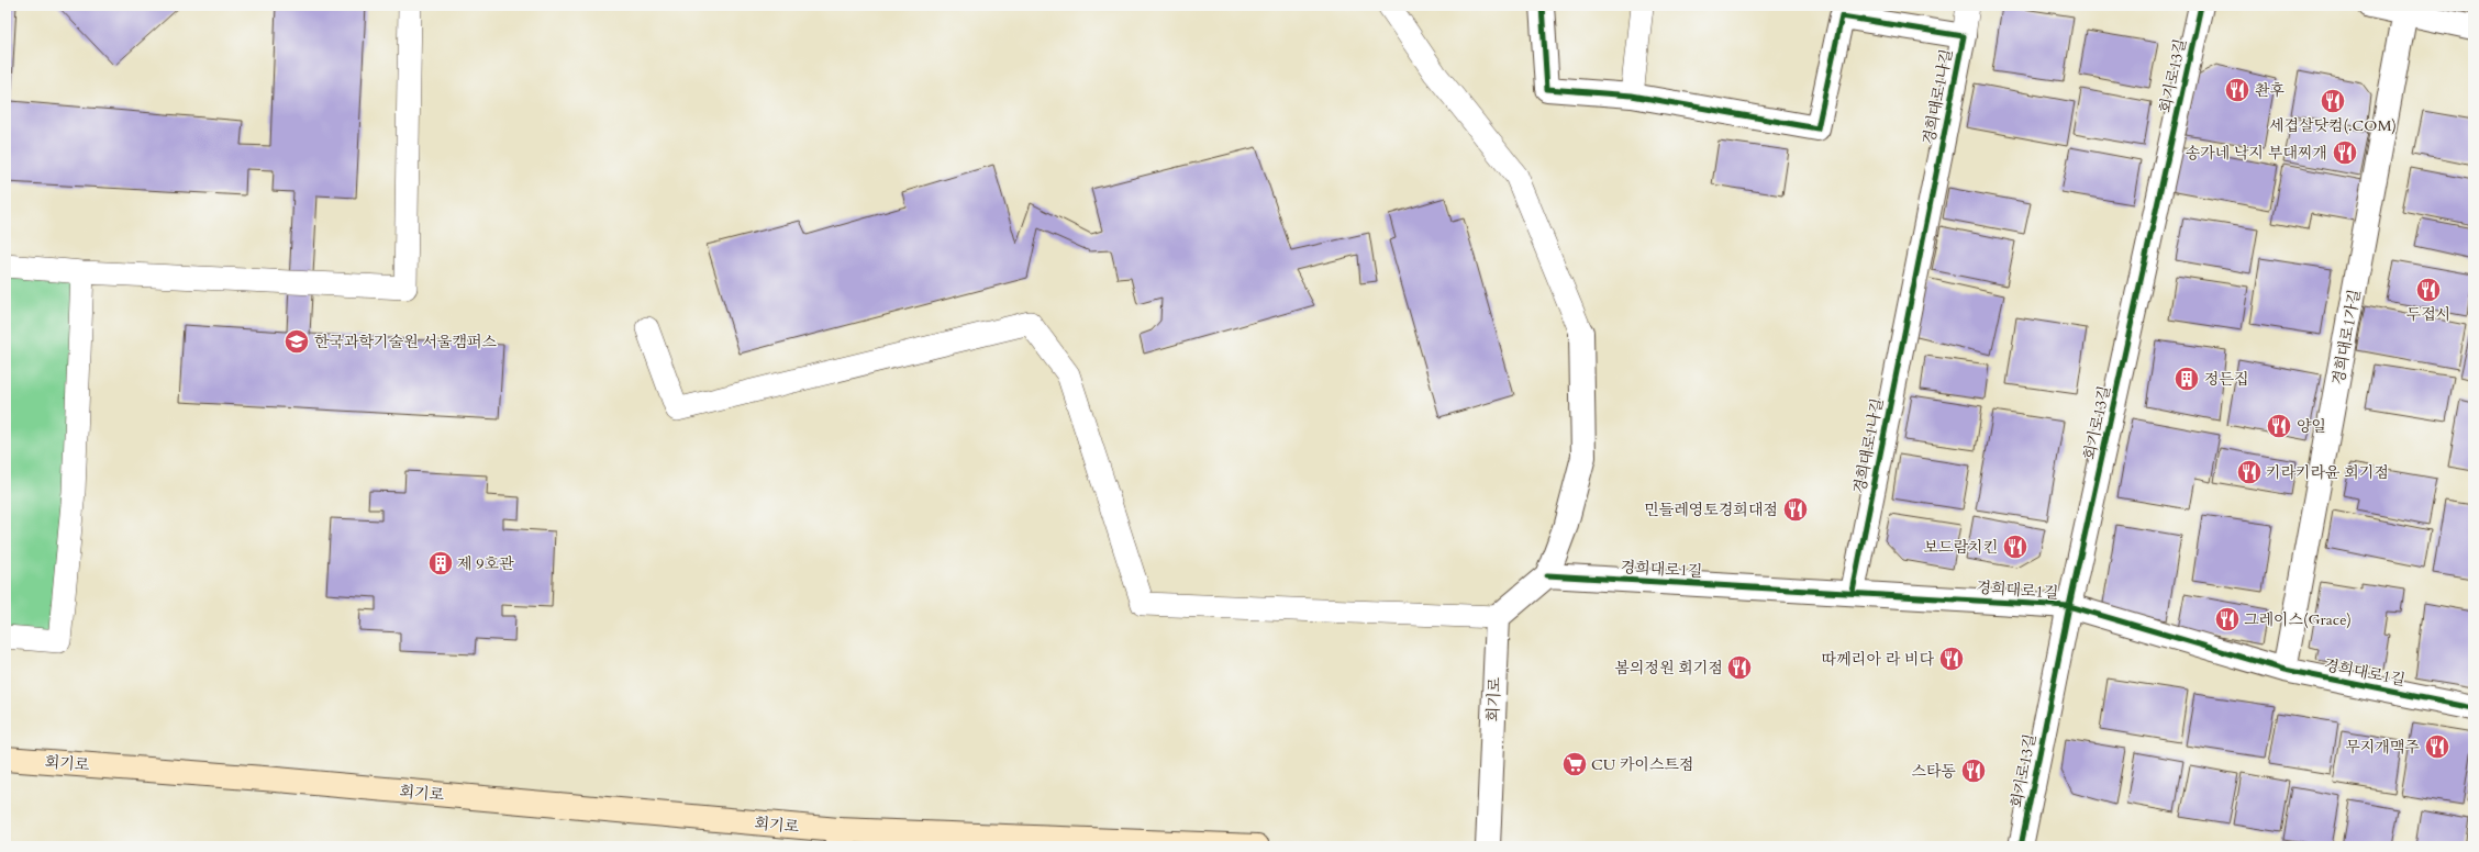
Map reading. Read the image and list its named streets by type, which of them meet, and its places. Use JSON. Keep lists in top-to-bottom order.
{
  "streets": {
    "main road": ["회기로"],
    "street": [
      "회기로13길",
      "경희대로1나길",
      "경희대로1가길",
      "경희대로1길"
    ]
  },
  "crossings": [
    ["회기로13길", "경희대로1길"],
    ["경희대로1나길", "경희대로1길"],
    ["경희대로1가길", "경희대로1길"]
  ],
  "places": {
    "restaurant": [
      "촨후",
      "세겹살닷컴(.COM)",
      "송가네 낙지 부대찌개",
      "두접시",
      "양일",
      "키라키라윤 회기점",
      "민들레영토경희대점",
      "보드람치킨",
      "그레이스(Grace)",
      "따께리아 라 비다",
      "봄의정원 회기점",
      "무지개맥주",
      "스타동"
    ],
    "school or university": ["한국과학기술원 서울캠퍼스"],
    "building": ["정든집", "제 9호관"],
    "supermarket": ["CU 카이스트점"]
  }
}
